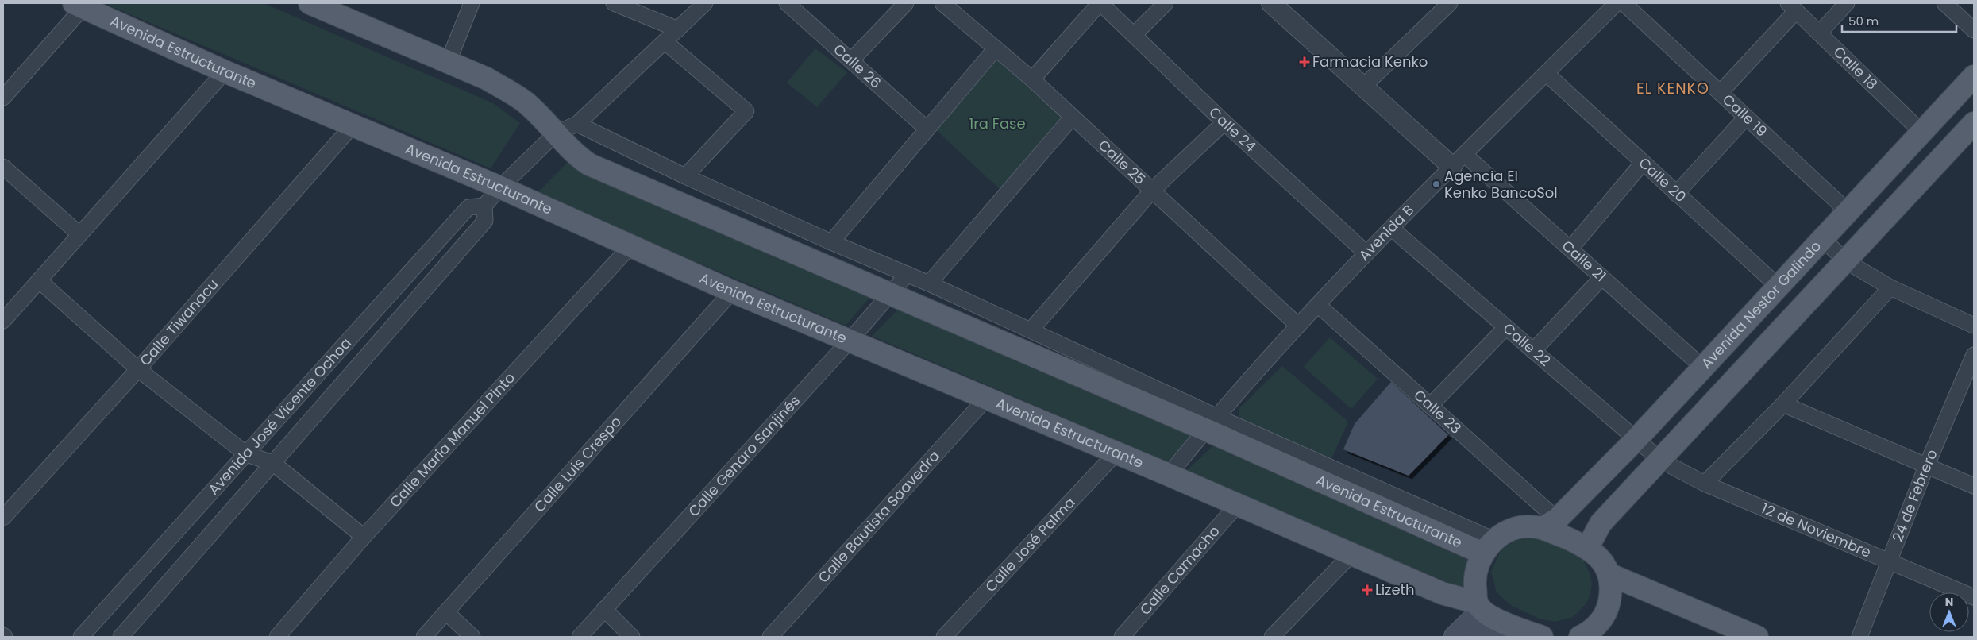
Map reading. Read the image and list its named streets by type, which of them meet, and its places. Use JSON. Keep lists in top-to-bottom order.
{
  "streets": {
    "main road": ["Avenida Estructurante", "Avenida Nestor Galindo"],
    "street": [
      "Calle 26",
      "Calle 18",
      "Calle 19",
      "Calle 24",
      "Calle 25",
      "Calle 20",
      "Avenida B",
      "Calle 21",
      "Calle Tiwanacu",
      "Calle 22",
      "Calle 23",
      "Avenida José Vicente Ochoa",
      "Calle Maria Manuel Pinto",
      "Calle Genaro Sanjinés",
      "Calle Luis Crespo",
      "24 de Febrero",
      "Calle Bautista Saavedra",
      "12 de Noviembre",
      "Calle José Palma",
      "Calle Camacho"
    ]
  },
  "crossings": [
    ["Avenida Estructurante", "Avenida B"],
    ["Avenida Estructurante", "Calle Tiwanacu"],
    ["Avenida Estructurante", "Calle Maria Manuel Pinto"],
    ["Avenida Estructurante", "Calle Genaro Sanjinés"],
    ["Avenida Estructurante", "Calle Luis Crespo"],
    ["Avenida Estructurante", "Calle Bautista Saavedra"],
    ["Avenida Estructurante", "Calle José Palma"],
    ["Avenida Estructurante", "Calle Camacho"],
    ["Calle 18", "Avenida Nestor Galindo"],
    ["Calle 19", "Avenida Nestor Galindo"],
    ["Calle 24", "Avenida B"],
    ["Calle 25", "Avenida B"],
    ["Calle 20", "Avenida B"],
    ["Calle 20", "Avenida Nestor Galindo"],
    ["Avenida B", "Calle 21"],
    ["Avenida B", "Calle 22"],
    ["Avenida B", "Calle 23"],
    ["Calle 21", "Avenida Nestor Galindo"],
    ["Avenida Nestor Galindo", "Calle 22"],
    ["Avenida Nestor Galindo", "Calle 23"],
    ["Calle 22", "12 de Noviembre"],
    ["24 de Febrero", "12 de Noviembre"]
  ],
  "districts": ["EL KENKO"],
  "parks": ["1ra Fase"],
  "places": {
    "health": ["Farmacia Kenko", "Lizeth"],
    "other": ["Agencia El Kenko BancoSol"]
  },
  "scale_bar": "50 m",
  "north": "top"
}
